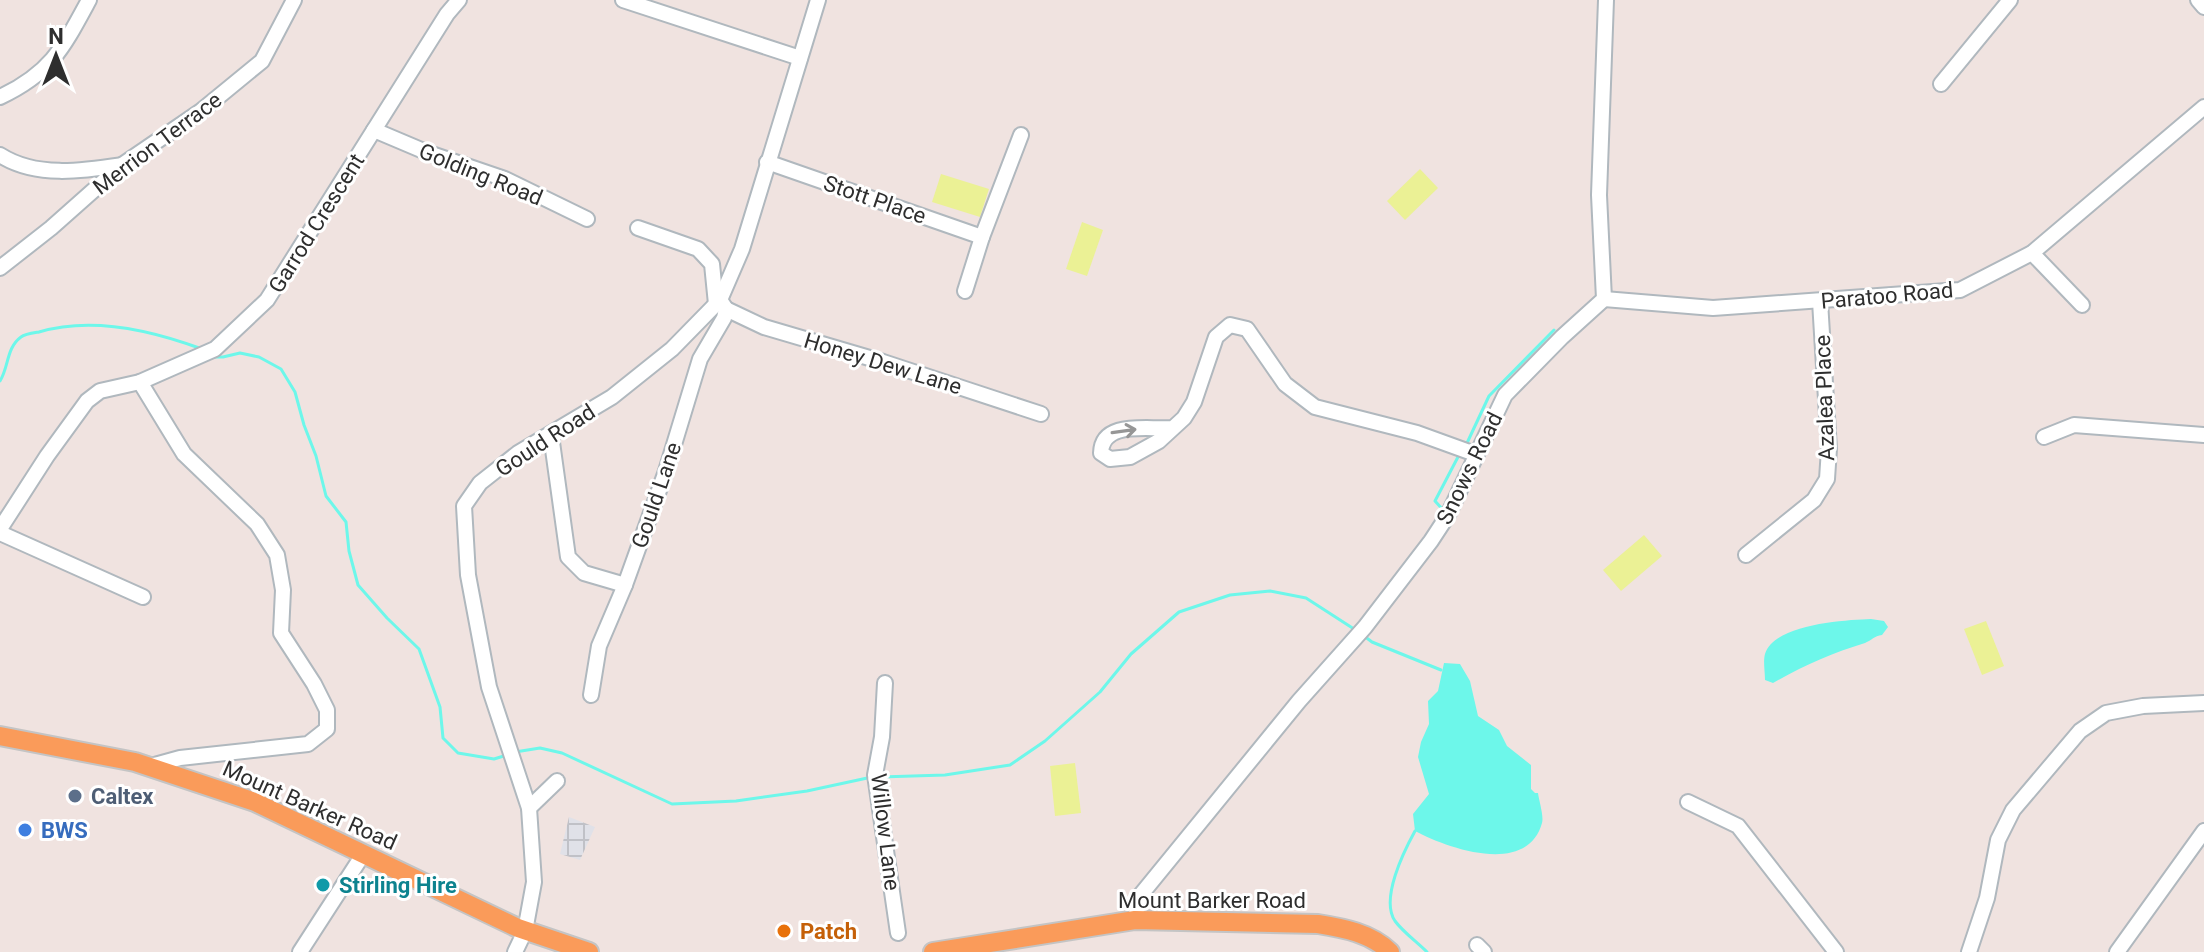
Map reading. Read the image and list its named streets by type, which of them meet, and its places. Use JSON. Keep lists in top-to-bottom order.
{
  "streets": {
    "main road": ["Mount Barker Road"],
    "street": [
      "Merrion Terrace",
      "Golding Road",
      "Stott Place",
      "Garrod Crescent",
      "Paratoo Road",
      "Honey Dew Lane",
      "Azalea Place",
      "Gould Road",
      "Snows Road",
      "Gould Lane",
      "Willow Lane"
    ]
  },
  "crossings": [
    ["Golding Road", "Garrod Crescent"],
    ["Stott Place", "Gould Road"],
    ["Paratoo Road", "Azalea Place"],
    ["Paratoo Road", "Snows Road"],
    ["Honey Dew Lane", "Gould Road"],
    ["Honey Dew Lane", "Gould Lane"],
    ["Gould Road", "Gould Lane"],
    ["Gould Road", "Mount Barker Road"],
    ["Snows Road", "Mount Barker Road"]
  ],
  "places": [
    "Caltex",
    "BWS",
    "Stirling Hire",
    "Patch"
  ],
  "north": "top"
}
